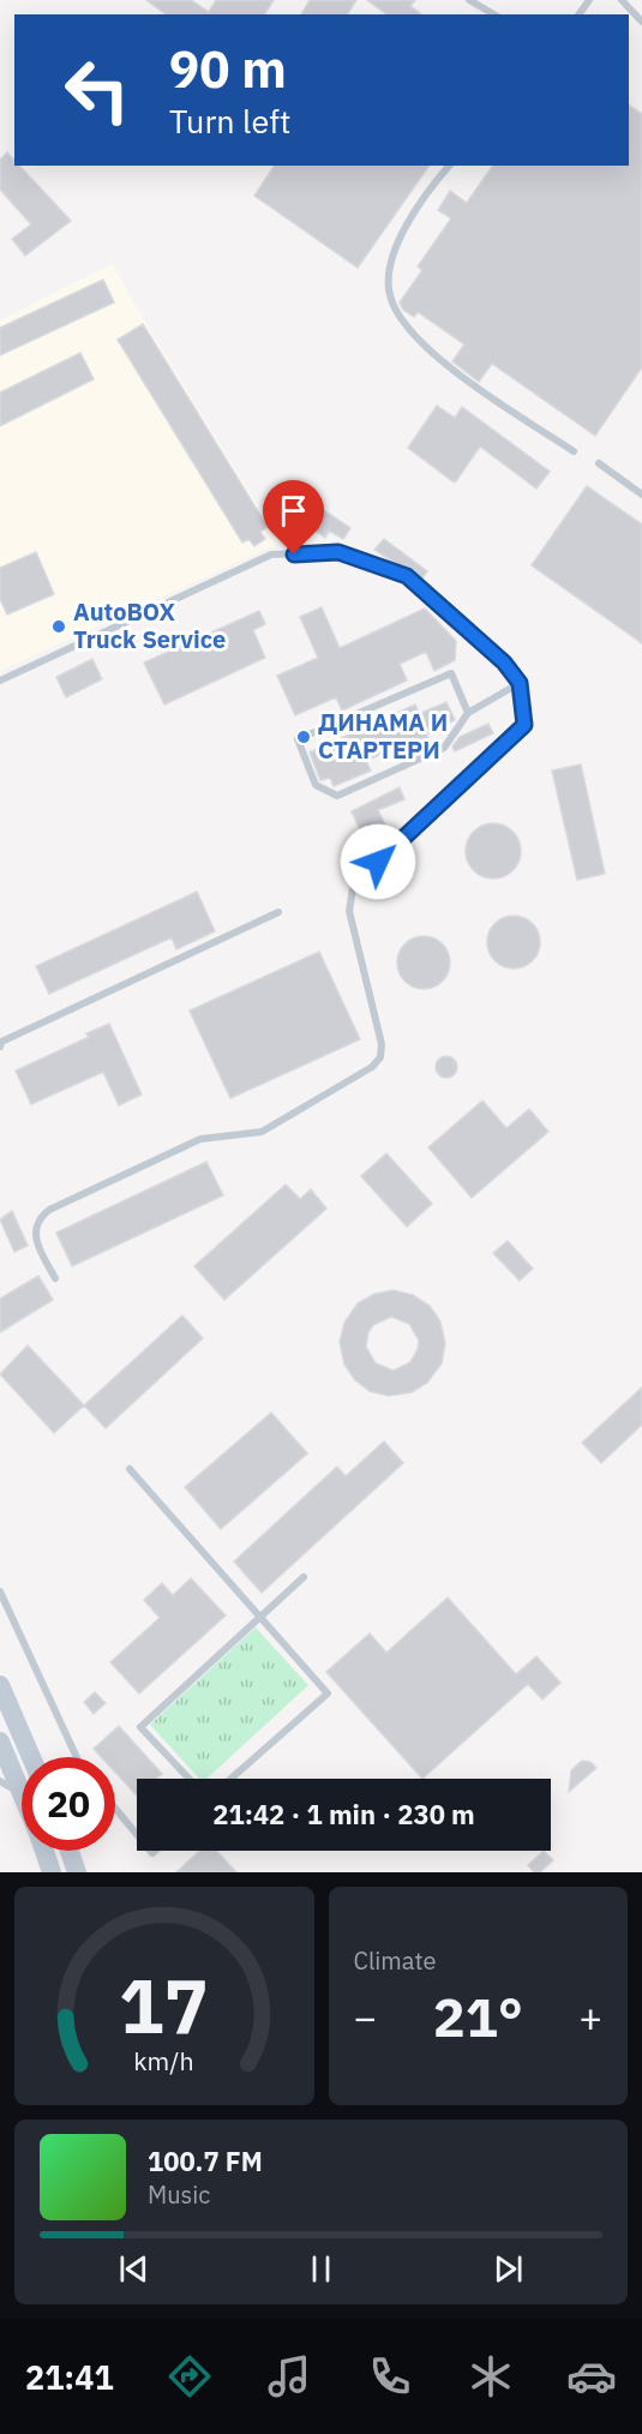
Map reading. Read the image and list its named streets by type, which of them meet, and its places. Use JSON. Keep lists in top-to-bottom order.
{
  "places": ["AutoBOX Truck Service", "ДИНАМА И СТАРТЕРИ"],
  "page": {
    "turn": ["90 m", "Turn left"],
    "limit": "20",
    "trip": "21:42 · 1 min · 230 m",
    "tile": "Climate",
    "heat": ["−", "21°", "+"],
    "song": ["100.7 FM", "Music"],
    "tabs": "21:41",
    "gauge": ["17", "km/h"]
  }
}
